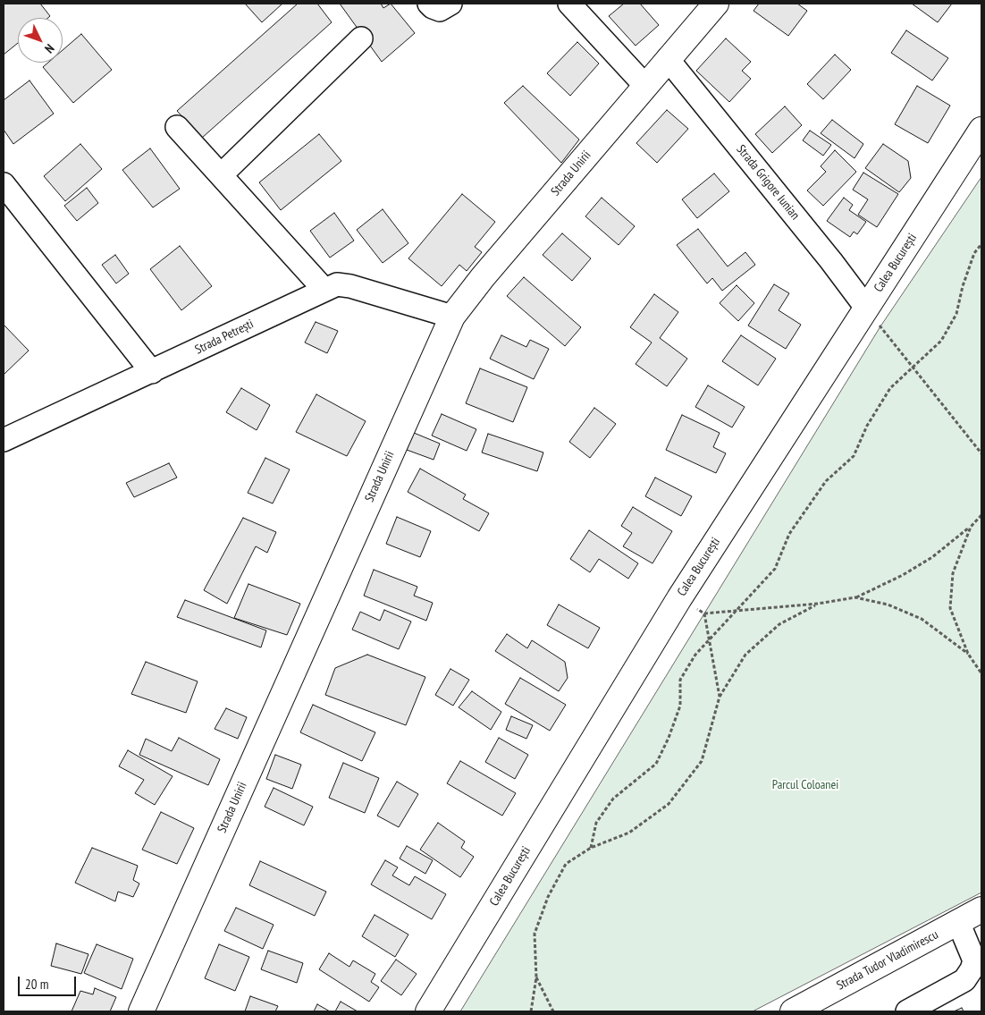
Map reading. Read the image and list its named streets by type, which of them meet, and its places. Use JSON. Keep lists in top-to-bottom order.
{
  "streets": {
    "main road": ["Strada Unirii", "Calea București", "Strada Tudor Vladimirescu"],
    "street": ["Strada Grigore Iunian", "Strada Petrești"]
  },
  "crossings": [
    ["Strada Unirii", "Strada Grigore Iunian"],
    ["Strada Unirii", "Strada Petrești"],
    ["Strada Grigore Iunian", "Calea București"]
  ],
  "parks": ["Parcul Coloanei"],
  "scale_bar": "20 m",
  "north": "bottom right"
}
